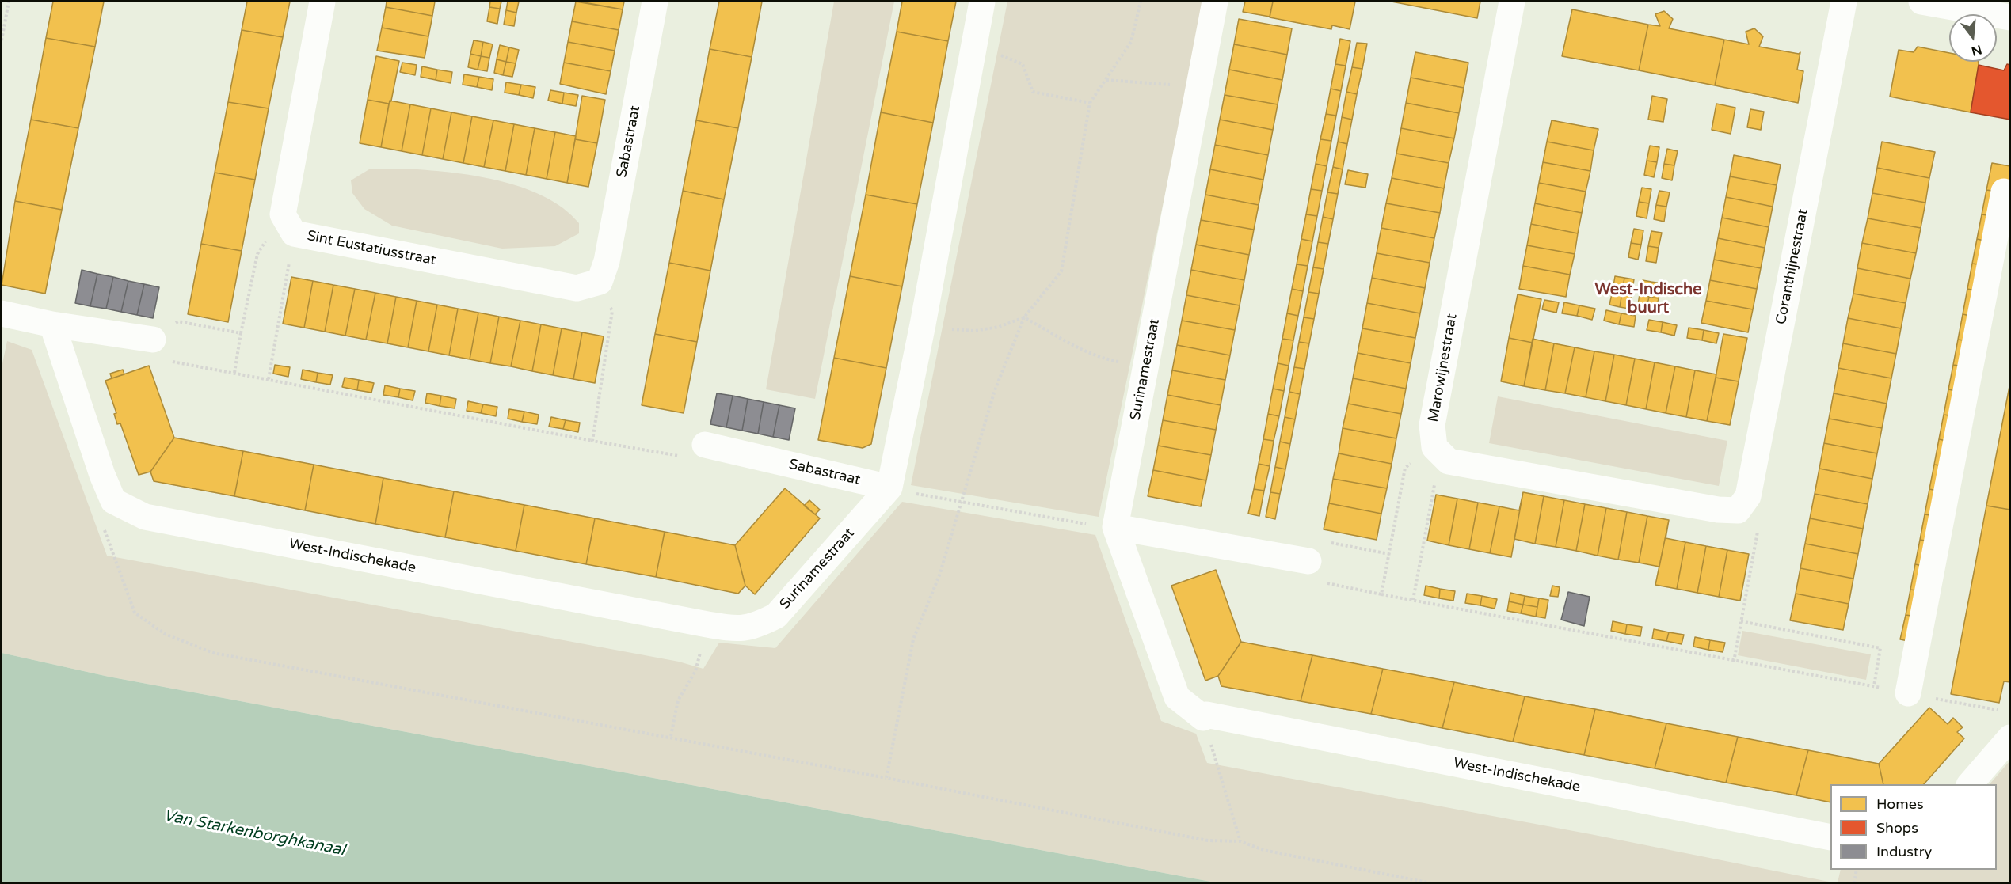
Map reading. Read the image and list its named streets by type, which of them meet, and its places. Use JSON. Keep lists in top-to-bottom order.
{
  "streets": {
    "street": [
      "Sabastraat",
      "Sint Eustatiusstraat",
      "Coranthijnestraat",
      "Marowijnestraat",
      "Surinamestraat",
      "West-Indischekade"
    ]
  },
  "crossings": [
    ["Sabastraat", "Sint Eustatiusstraat"],
    ["Sabastraat", "Surinamestraat"],
    ["Surinamestraat", "West-Indischekade"]
  ],
  "districts": ["West-Indische buurt"],
  "water": ["Van Starkenborghkanaal"],
  "legend": ["Homes", "Shops", "Industry"],
  "north": "bottom"
}
